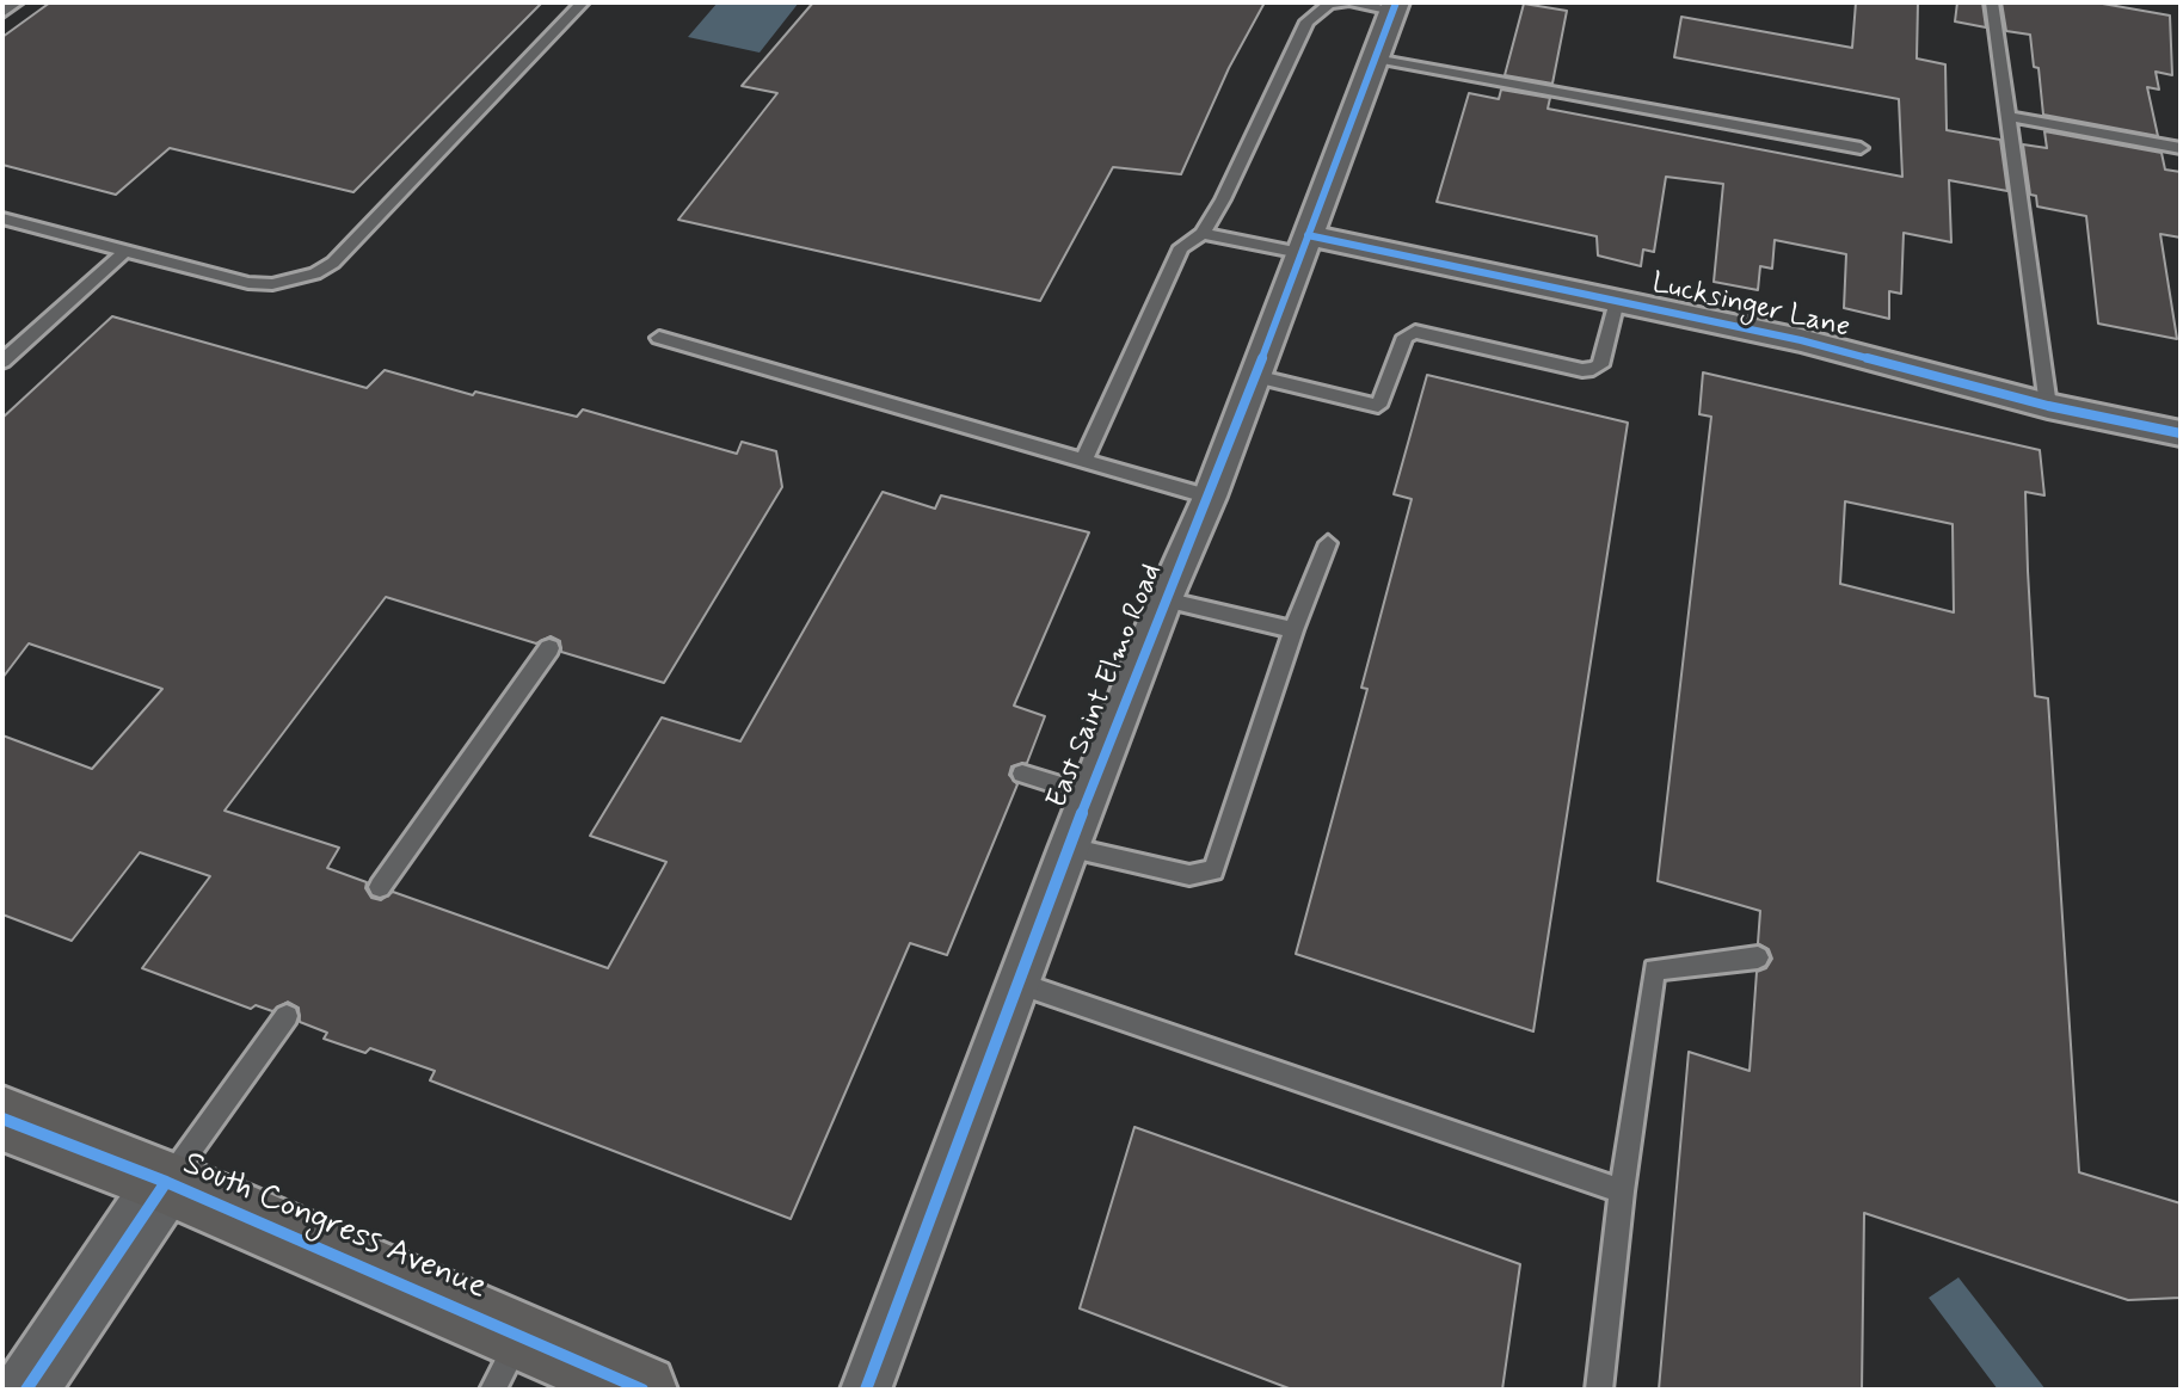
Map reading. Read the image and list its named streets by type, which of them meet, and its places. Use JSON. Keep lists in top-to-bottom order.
{
  "streets": {
    "main road": ["South Congress Avenue"],
    "street": ["Lucksinger Lane", "East Saint Elmo Road"]
  },
  "crossings": [
    ["Lucksinger Lane", "East Saint Elmo Road"]
  ]
}
